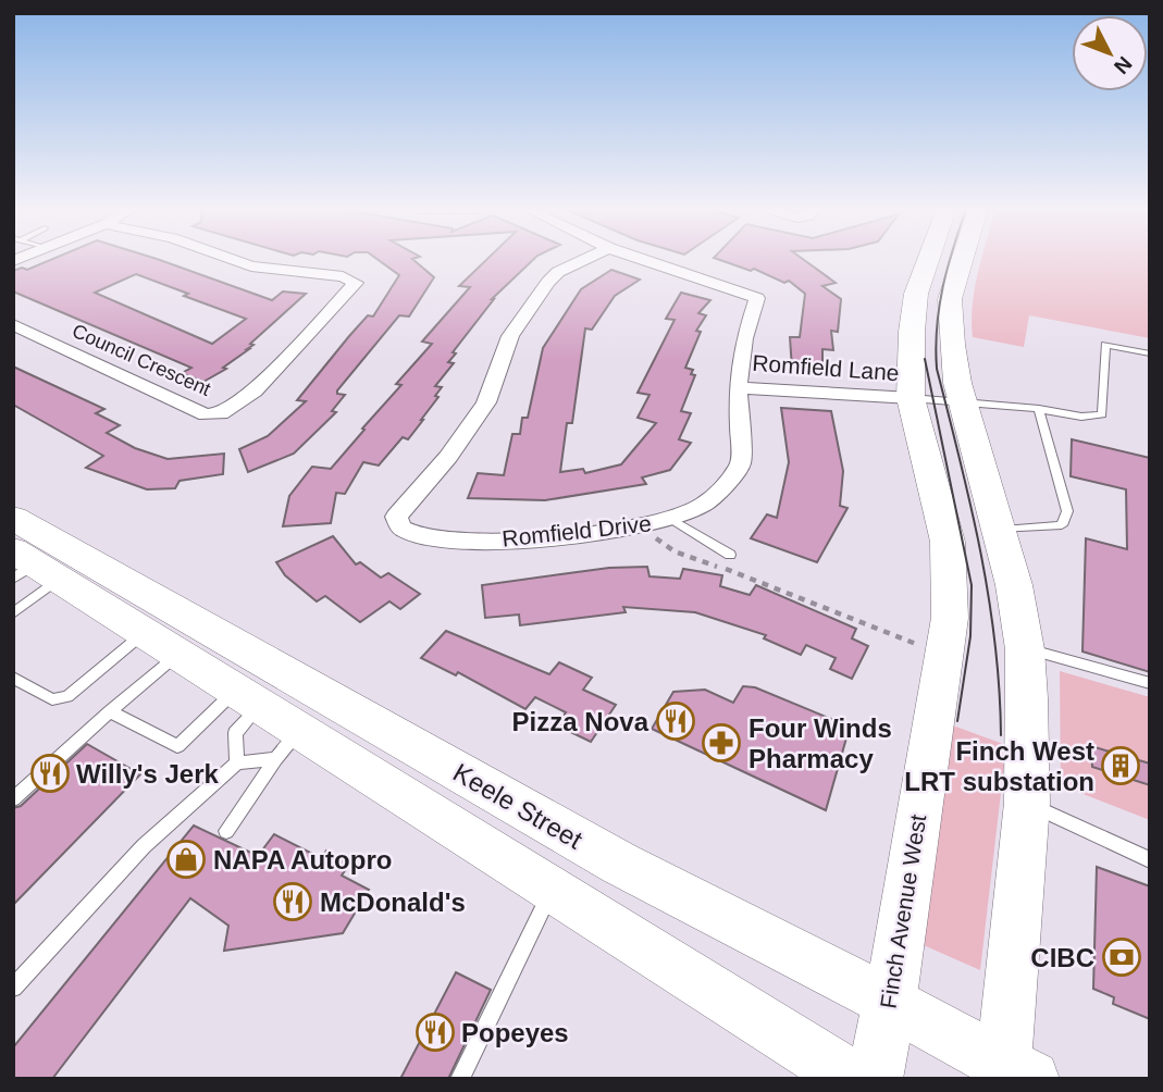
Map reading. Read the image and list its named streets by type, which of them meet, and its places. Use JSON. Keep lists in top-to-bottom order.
{
  "streets": {
    "main road": ["Keele Street", "Finch Avenue West"],
    "street": ["Council Crescent", "Romfield Lane", "Romfield Drive"]
  },
  "crossings": [
    ["Romfield Lane", "Romfield Drive"],
    ["Romfield Lane", "Finch Avenue West"],
    ["Keele Street", "Finch Avenue West"]
  ],
  "places": {
    "restaurant": [
      "Pizza Nova",
      "Willy's Jerk",
      "McDonald's",
      "Popeyes"
    ],
    "pharmacy": ["Four Winds Pharmacy"],
    "building": ["Finch West LRT substation"],
    "shop": ["NAPA Autopro"],
    "bank": ["CIBC"]
  },
  "north": "bottom right"
}
